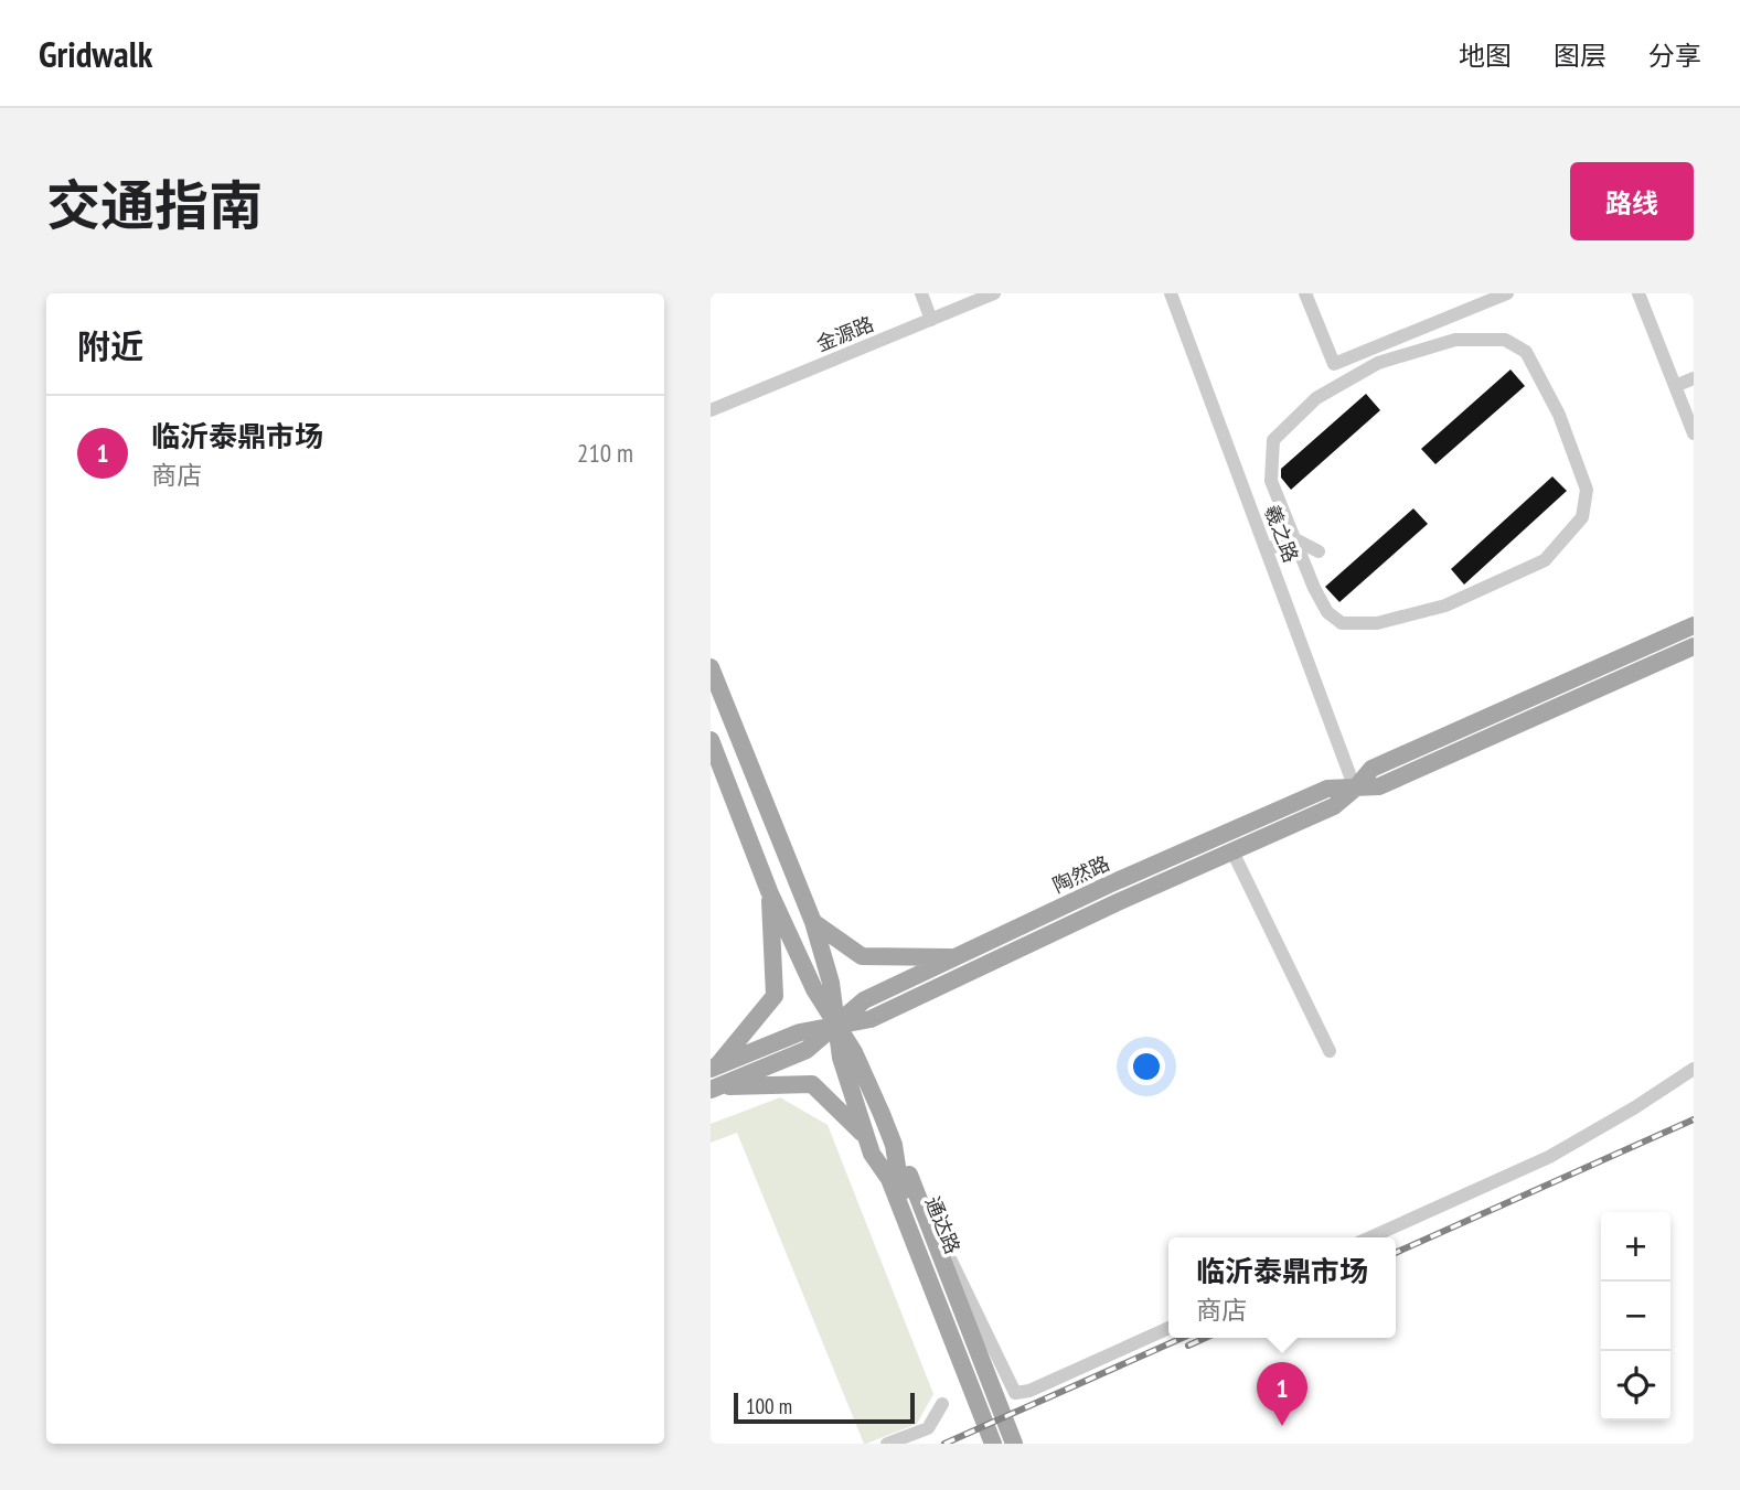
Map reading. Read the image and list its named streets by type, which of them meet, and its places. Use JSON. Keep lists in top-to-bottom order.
{
  "streets": {
    "main road": ["陶然路", "通达路"],
    "street": ["金源路", "羲之路"]
  },
  "crossings": [
    ["羲之路", "陶然路"],
    ["陶然路", "通达路"]
  ],
  "scale_bar": "100 m",
  "page": {
    "header": "Gridwalk",
    "nav": ["地图", "图层", "分享"],
    "title": "交通指南",
    "buttons": "路线",
    "heading": "附近",
    "list": [
      {
        "mark": "1",
        "name": "临沂泰鼎市场",
        "note": "商店",
        "value": "210 m"
      }
    ],
    "map_buttons": ["+", "−"],
    "popup": ["临沂泰鼎市场", "商店"],
    "pins": "1",
    "scale": "100 m"
  }
}
